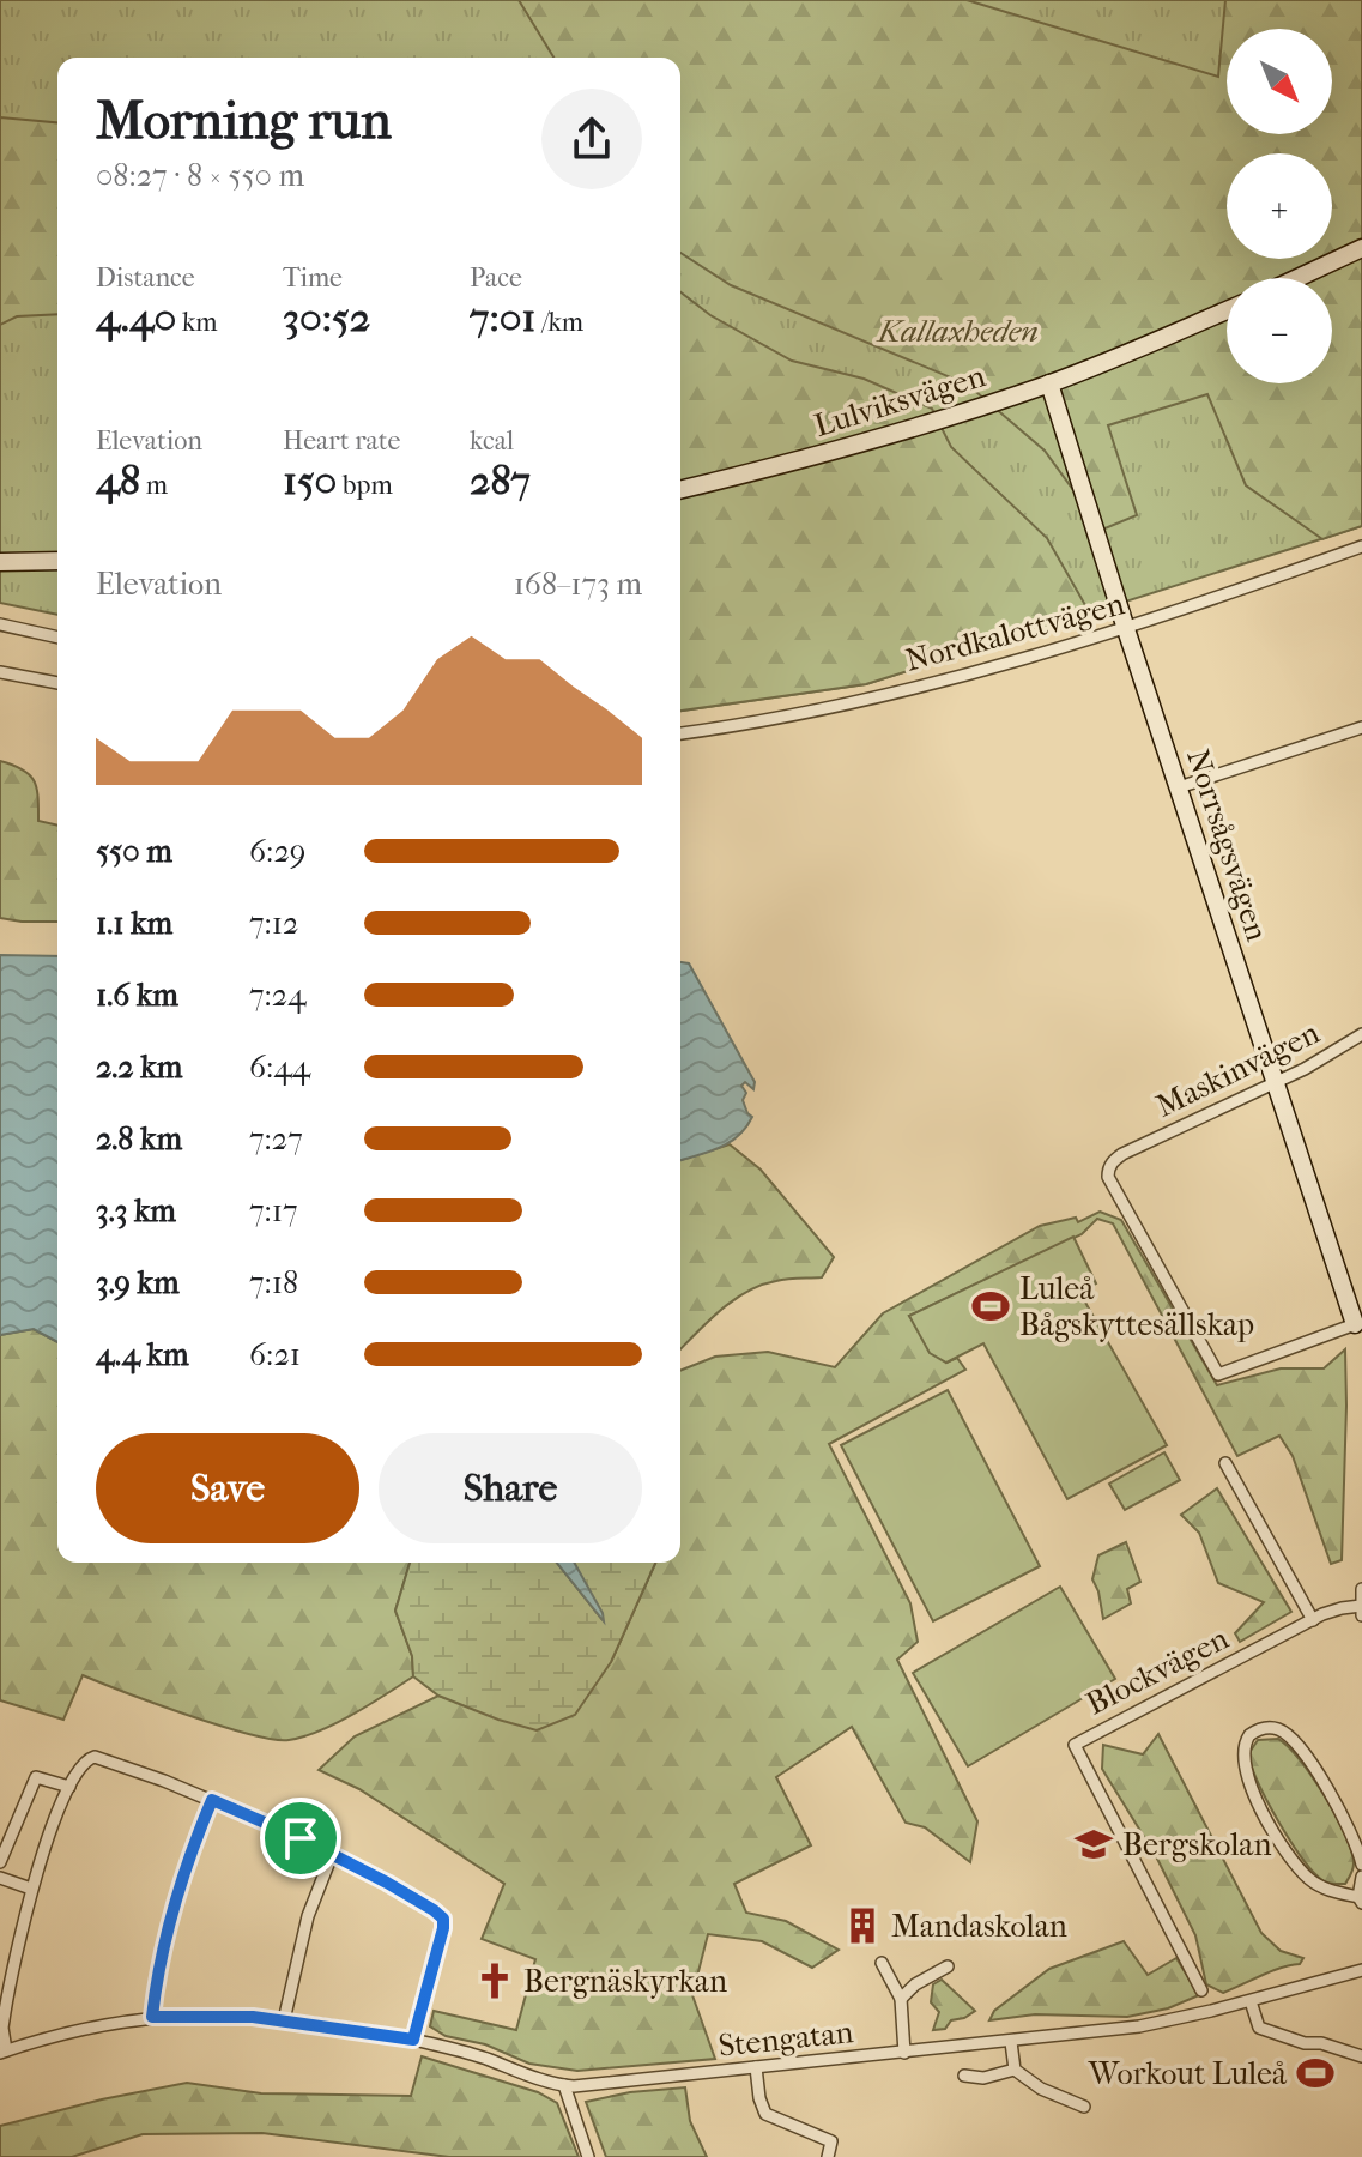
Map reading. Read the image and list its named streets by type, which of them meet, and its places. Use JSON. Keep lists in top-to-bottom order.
{
  "streets": {
    "street": [
      "Lulviksvägen",
      "Nordkalottvägen",
      "Norrsågsvägen",
      "Maskinvägen",
      "Blockvägen",
      "Stengatan"
    ]
  },
  "crossings": [
    ["Lulviksvägen", "Norrsågsvägen"],
    ["Nordkalottvägen", "Norrsågsvägen"],
    ["Norrsågsvägen", "Maskinvägen"]
  ],
  "parks": ["Kallaxheden"],
  "places": {
    "sports": ["Luleå Bågskyttesällskap", "Workout Luleå"],
    "school or university": ["Bergskolan"],
    "building": ["Mandaskolan"],
    "church": ["Bergnäskyrkan"]
  },
  "north": "bottom right",
  "page": {
    "map_buttons": ["+", "−"],
    "heading": ["Morning run", "08:27 · 8 × 550 m"],
    "stats": [
      ["Distance", "4.40 km"],
      ["Time", "30:52"],
      ["Pace", "7:01 /km"],
      ["Elevation", "48 m"],
      ["Heart rate", "150 bpm"],
      ["kcal", "287"]
    ],
    "chart": ["Elevation", "168–173 m"],
    "list": [
      {
        "name": "550 m",
        "note": "6:29"
      },
      {
        "name": "1.1 km",
        "note": "7:12"
      },
      {
        "name": "1.6 km",
        "note": "7:24"
      },
      {
        "name": "2.2 km",
        "note": "6:44"
      },
      {
        "name": "2.8 km",
        "note": "7:27"
      },
      {
        "name": "3.3 km",
        "note": "7:17"
      },
      {
        "name": "3.9 km",
        "note": "7:18"
      },
      {
        "name": "4.4 km",
        "note": "6:21"
      }
    ],
    "buttons": ["Save", "Share"]
  }
}
